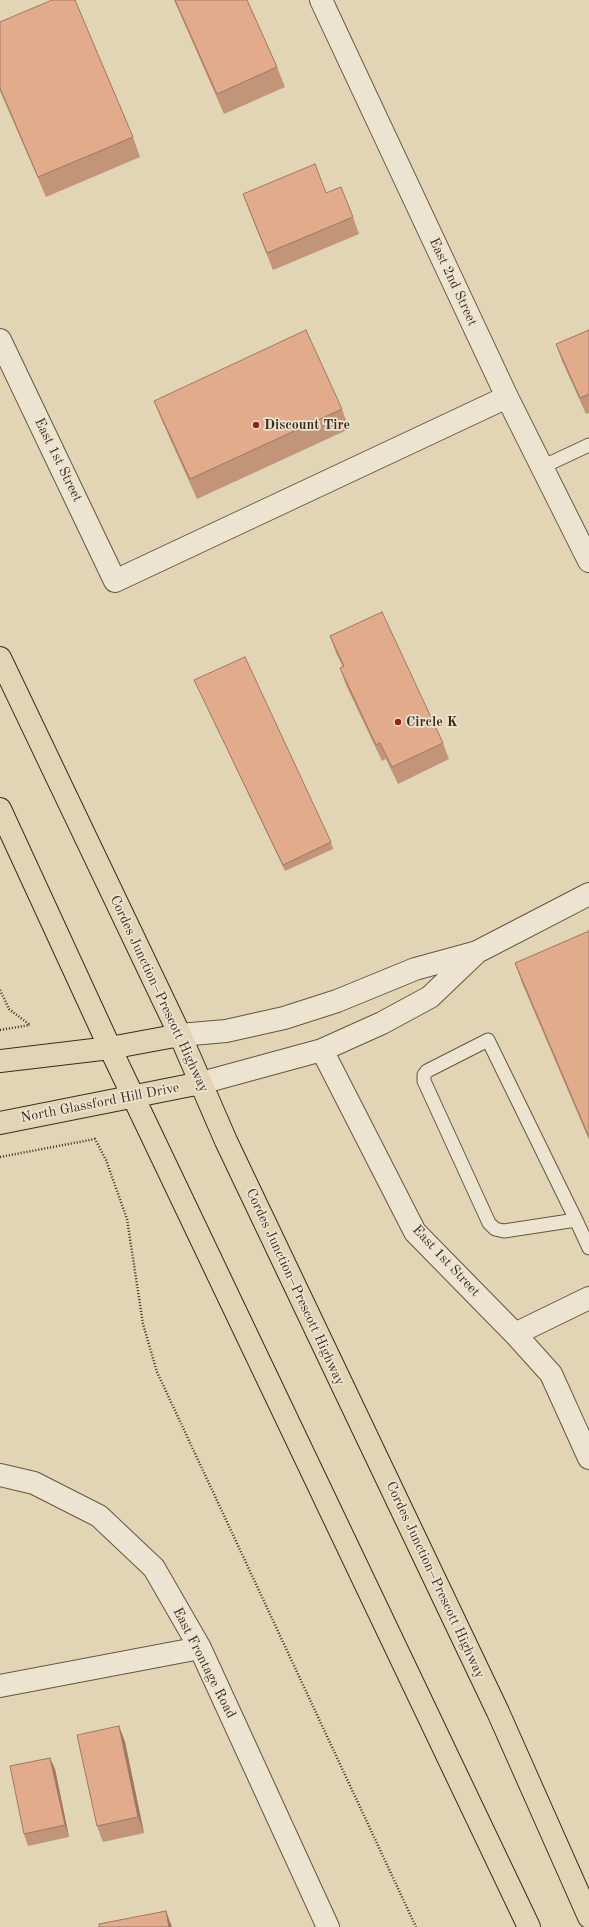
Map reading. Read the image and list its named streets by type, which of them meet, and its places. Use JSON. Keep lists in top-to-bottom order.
{
  "streets": {
    "main road": ["Cordes Junction–Prescott Highway", "North Glassford Hill Drive"],
    "street": ["East 2nd Street", "East 1st Street", "East Frontage Road"]
  },
  "crossings": [
    ["East 2nd Street", "East 1st Street"],
    ["East 1st Street", "North Glassford Hill Drive"],
    ["Cordes Junction–Prescott Highway", "North Glassford Hill Drive"]
  ],
  "places": ["Discount Tire", "Circle K"]
}
